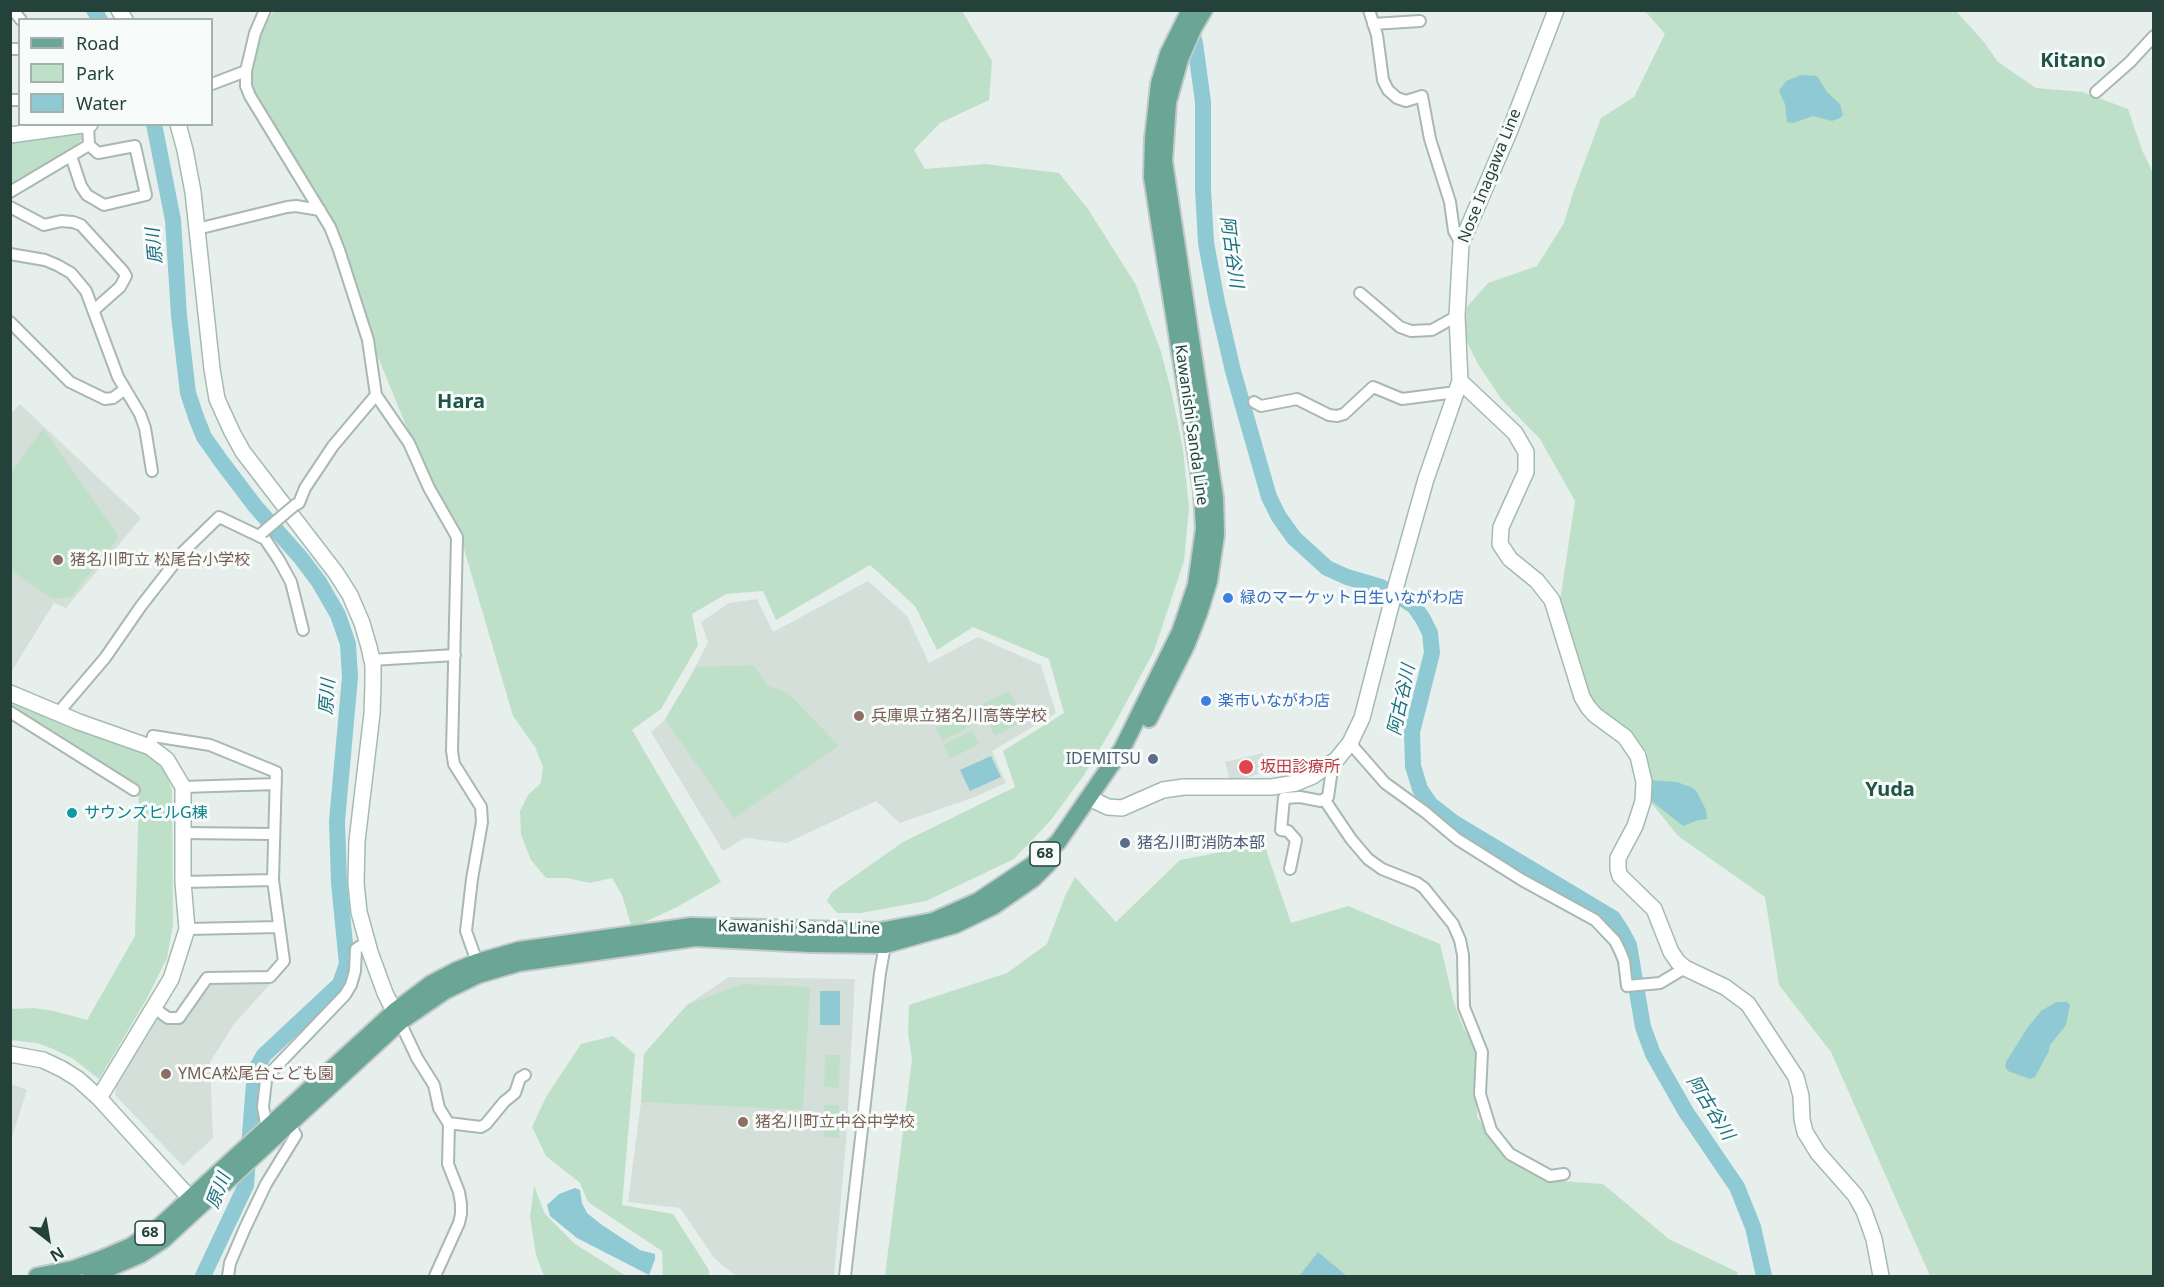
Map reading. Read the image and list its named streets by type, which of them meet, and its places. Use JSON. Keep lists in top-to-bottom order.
{
  "streets": {
    "main road": ["Kawanishi Sanda Line", "68"],
    "street": ["Nose Inagawa Line"]
  },
  "districts": ["Kitano", "Hara", "Yuda"],
  "water": ["原川", "阿古谷川"],
  "places": [
    "猪名川町立 松尾台小学校",
    "緑のマーケット日生いながわ店",
    "楽市いながわ店",
    "兵庫県立猪名川高等学校",
    "IDEMITSU",
    "坂田診療所",
    "サウンズヒルG棟",
    "猪名川町消防本部",
    "YMCA松尾台こども園",
    "猪名川町立中谷中学校"
  ],
  "legend": ["Road", "Park", "Water"],
  "north": "bottom right"
}
